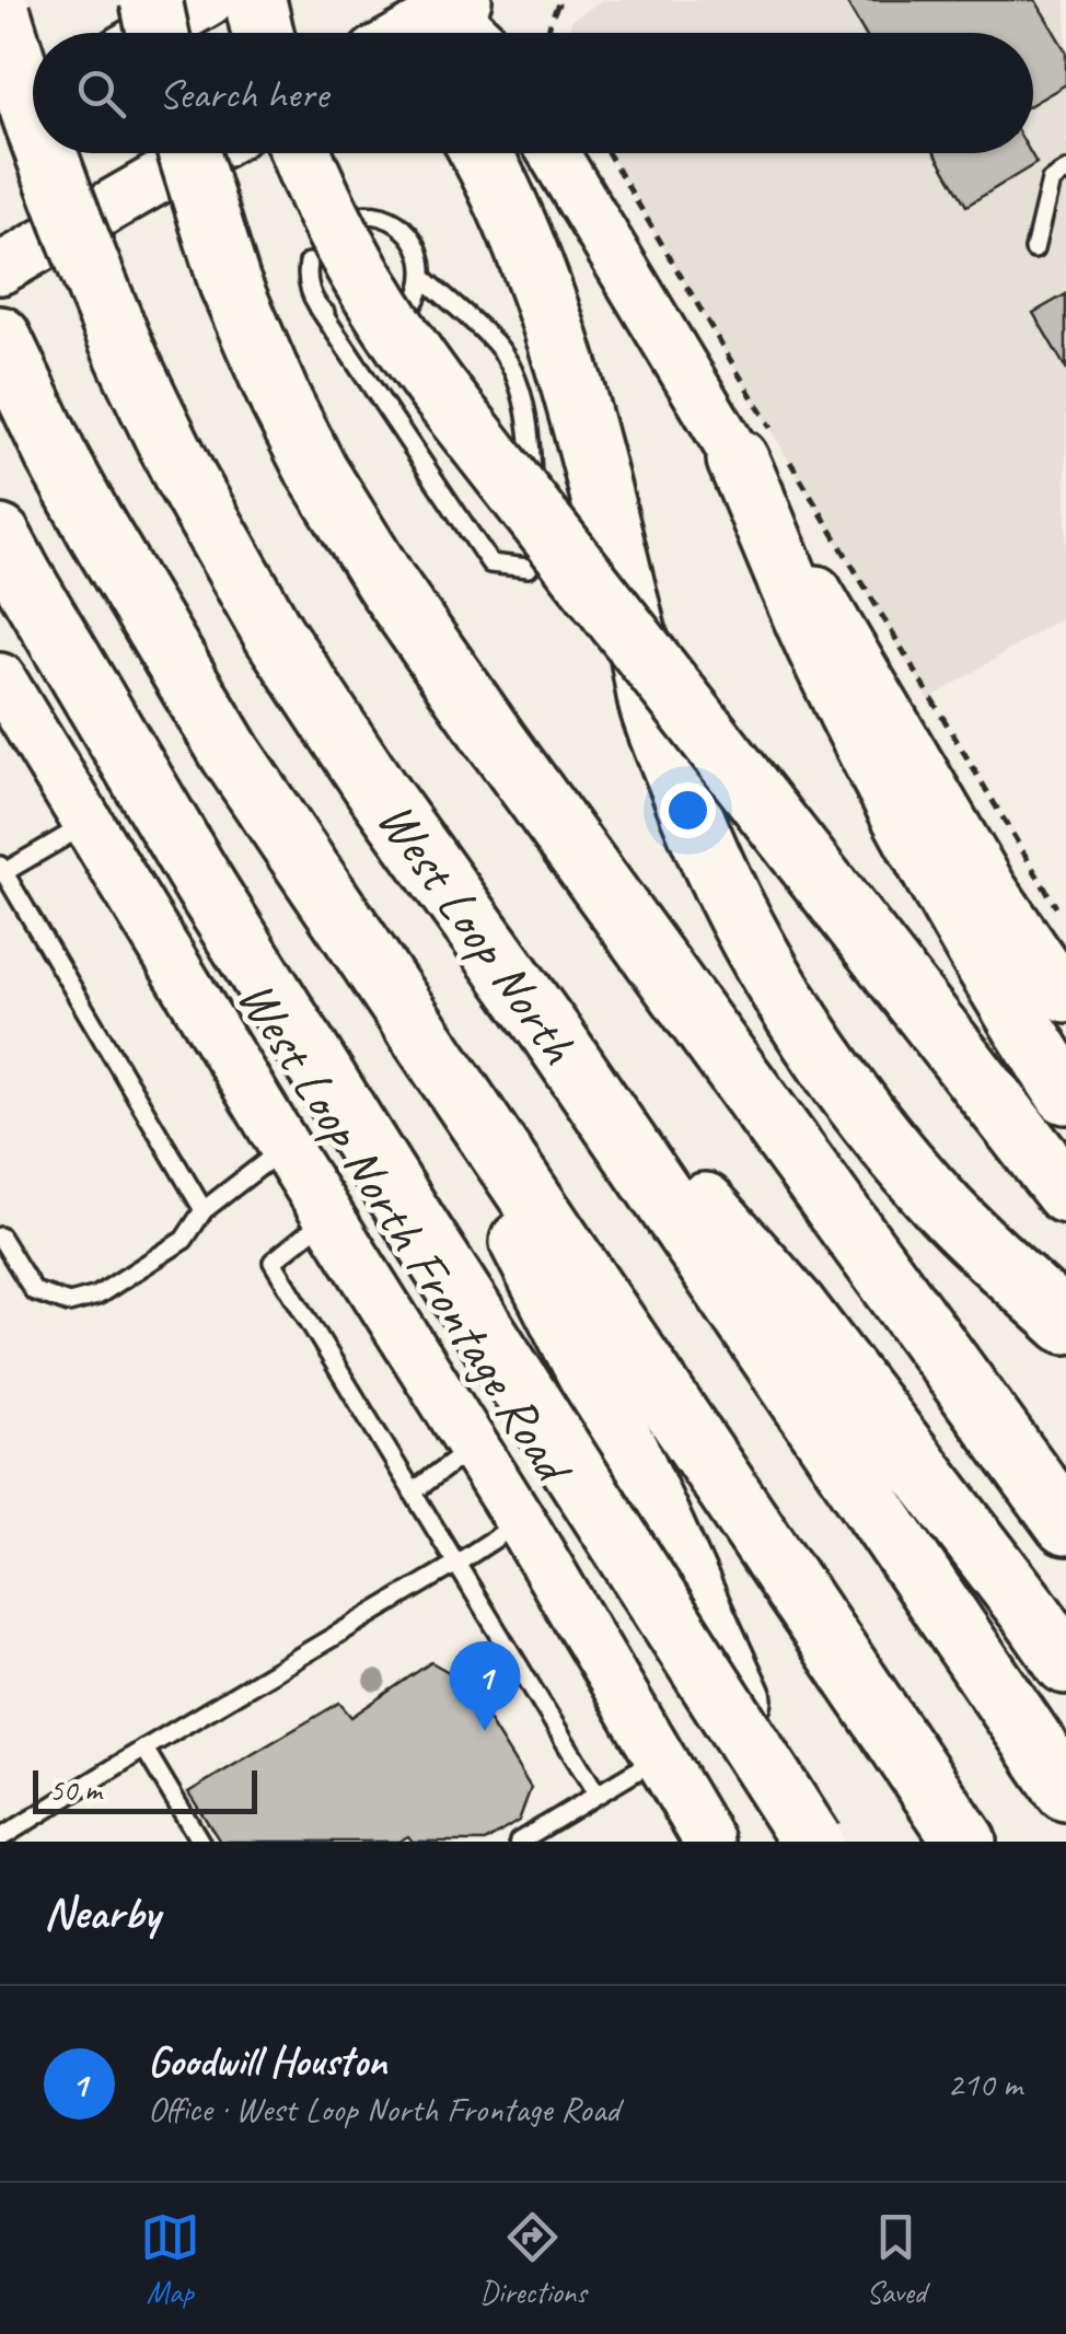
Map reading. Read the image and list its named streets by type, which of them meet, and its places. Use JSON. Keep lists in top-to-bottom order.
{
  "streets": {
    "highway": ["West Loop North"],
    "main road": ["West Loop North Frontage Road"]
  },
  "scale_bar": "50 m",
  "page": {
    "search": "Search here",
    "pins": "1",
    "scale": "50 m",
    "heading": "Nearby",
    "list": [
      {
        "mark": "1",
        "name": "Goodwill Houston",
        "note": "Office · West Loop North Frontage Road",
        "value": "210 m"
      }
    ],
    "nav": ["Map", "Directions", "Saved"]
  }
}
